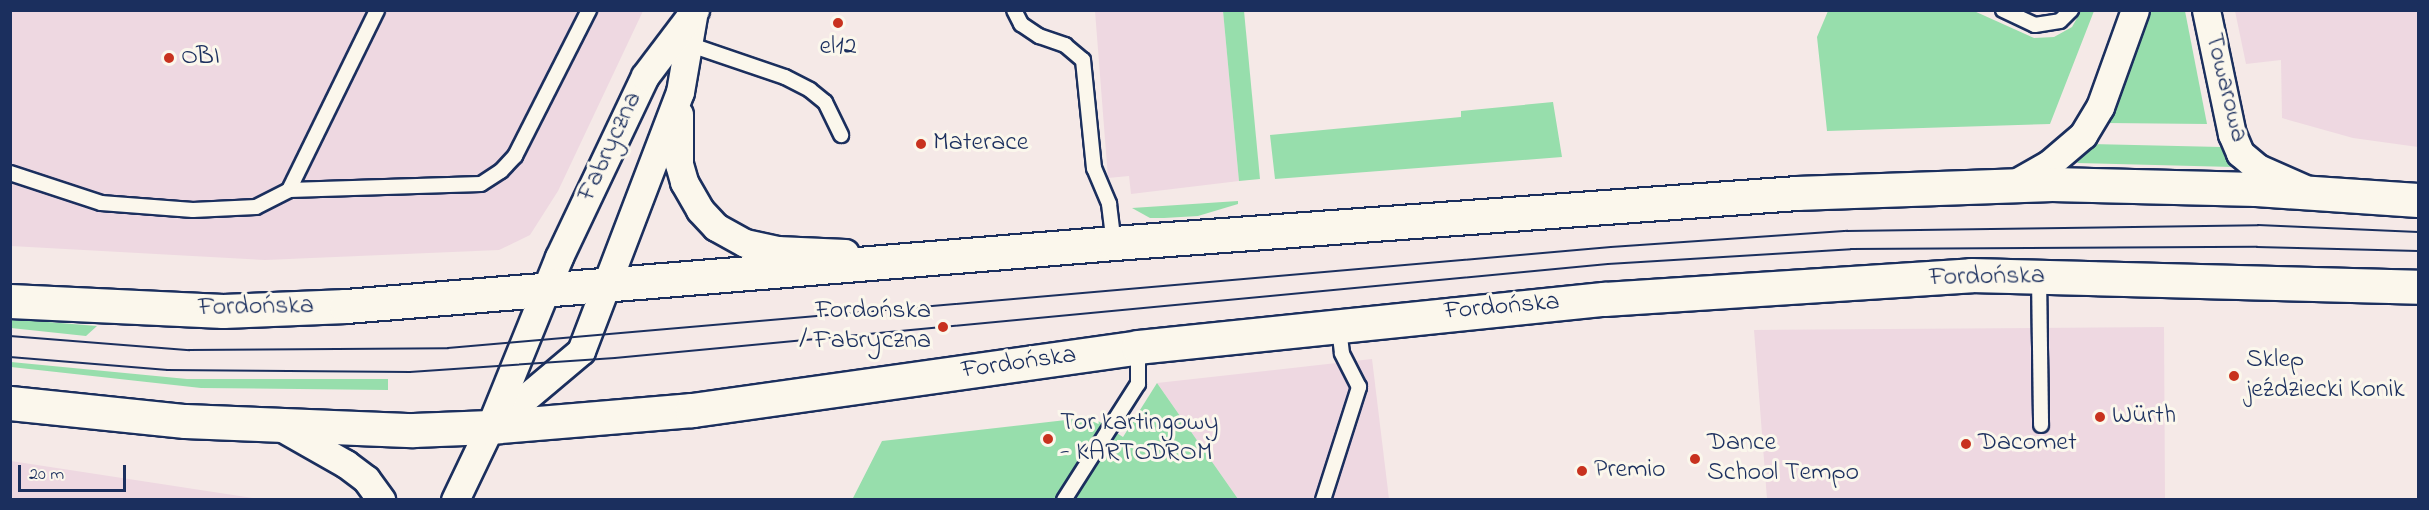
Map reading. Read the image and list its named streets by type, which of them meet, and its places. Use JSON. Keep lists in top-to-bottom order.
{
  "streets": {
    "main road": ["Fordońska"],
    "street": ["Towarowa", "Fabryczna"]
  },
  "crossings": [
    ["Fabryczna", "Fordońska"]
  ],
  "places": [
    "el12",
    "OBI",
    "Materace",
    "Fordońska / Fabryczna",
    "Sklep jeździecki Konik",
    "Würth",
    "Tor kartingowy - KARTODROM",
    "Dacomet",
    "Dance School Tempo",
    "Premio"
  ],
  "scale_bar": "20 m"
}
